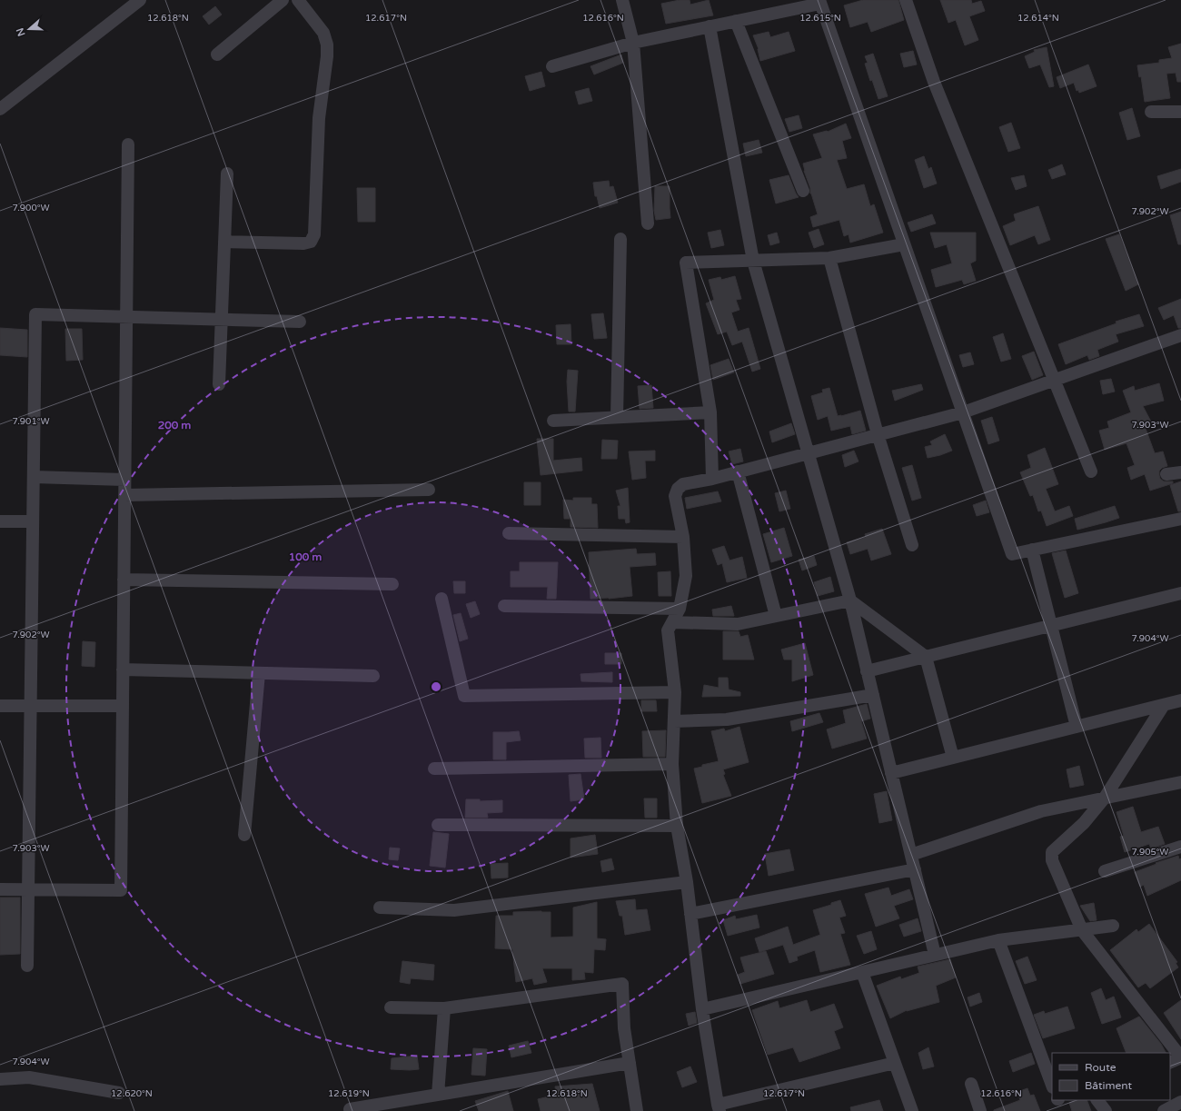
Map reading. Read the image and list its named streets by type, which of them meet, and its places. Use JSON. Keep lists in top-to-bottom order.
{
  "legend": ["Route", "Bâtiment"],
  "north": "left",
  "coordinates": [
    "12.618°N",
    "12.617°N",
    "12.616°N",
    "12.615°N",
    "12.614°N",
    "7.900°W",
    "7.902°W",
    "7.901°W",
    "7.903°W",
    "7.904°W",
    "7.905°W",
    "12.620°N",
    "12.619°N"
  ],
  "rings": ["200 m", "100 m"]
}
